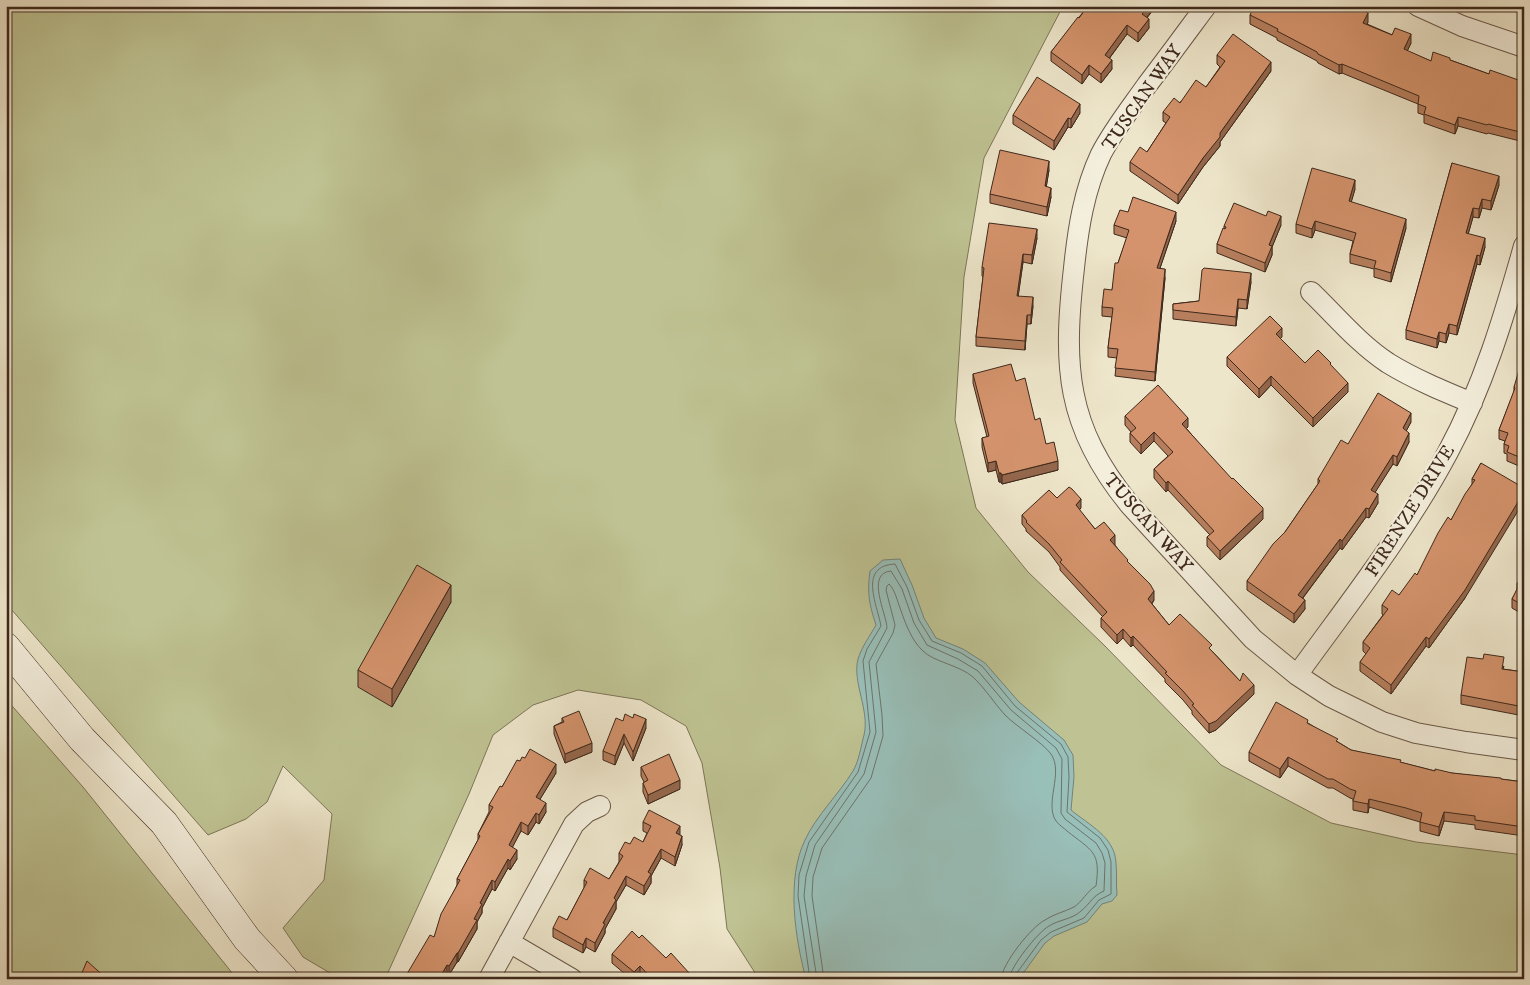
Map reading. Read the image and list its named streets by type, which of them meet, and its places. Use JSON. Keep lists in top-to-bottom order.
{
  "streets": {
    "street": ["TUSCAN WAY", "FIRENZE DRIVE"]
  },
  "crossings": [
    ["TUSCAN WAY", "FIRENZE DRIVE"]
  ]
}
